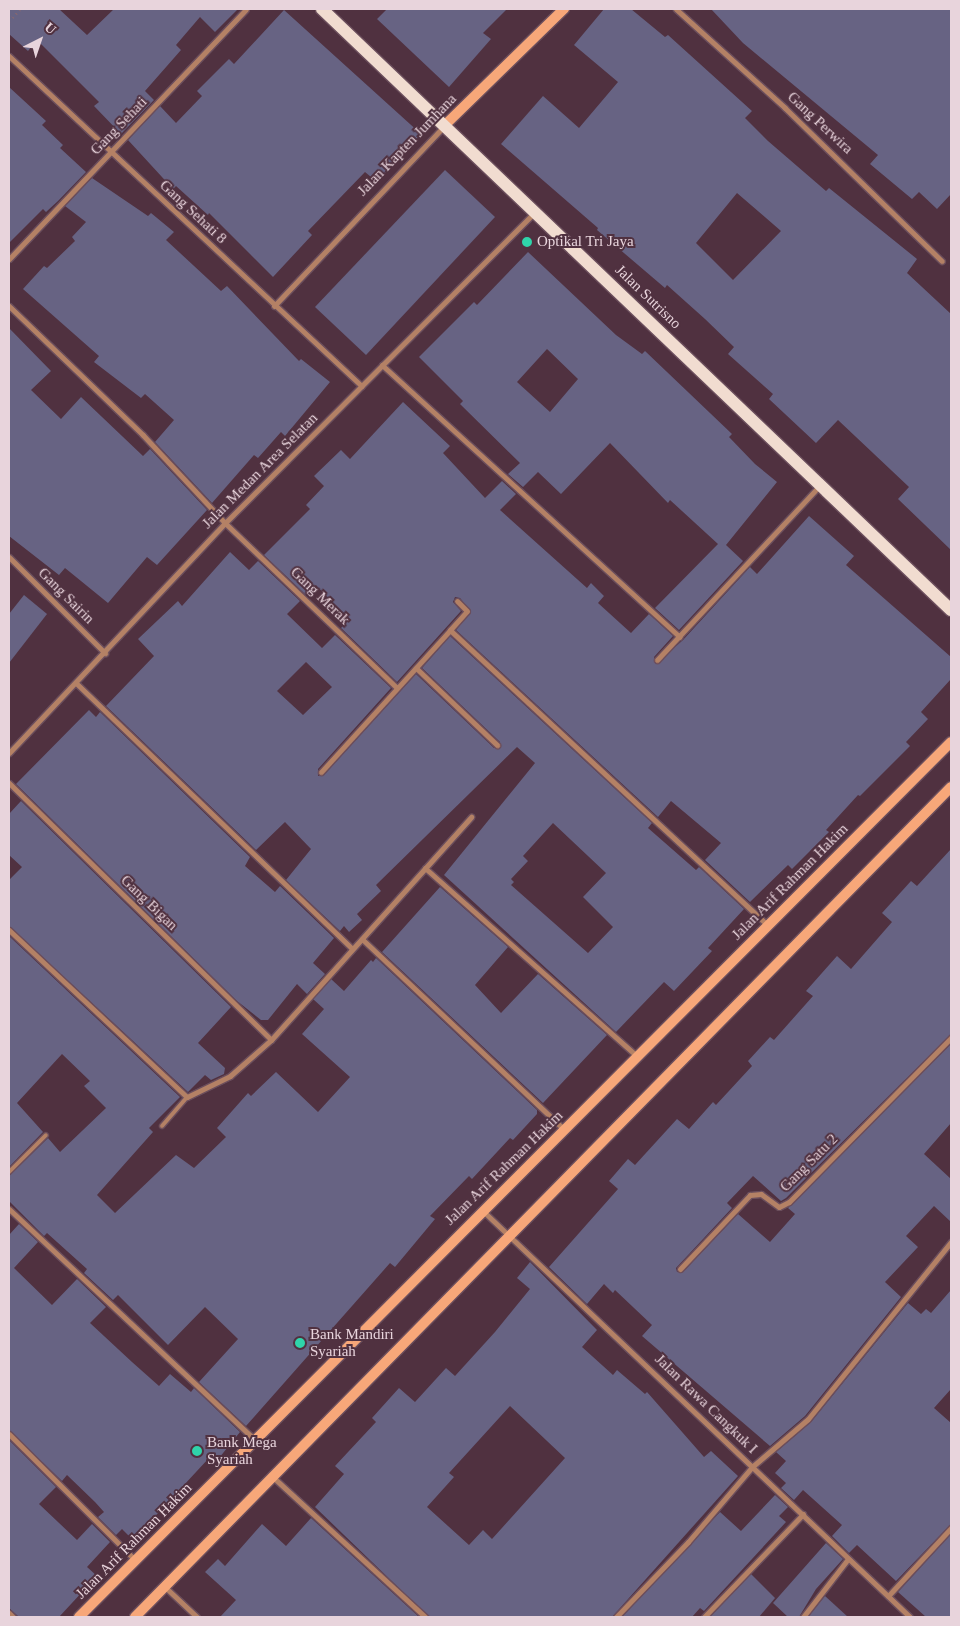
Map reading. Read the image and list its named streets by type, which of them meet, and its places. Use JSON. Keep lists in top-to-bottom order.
{
  "streets": {
    "main road": ["Jalan Kapten Jumhana", "Jalan Sutrisno", "Jalan Arif Rahman Hakim"],
    "street": [
      "Gang Perwira",
      "Gang Sehati",
      "Gang Sehati 8",
      "Jalan Medan Area Selatan",
      "Gang Sairin",
      "Gang Merak",
      "Gang Bigan",
      "Gang Satu 2",
      "Jalan Rawa Cangkuk I"
    ]
  },
  "crossings": [
    ["Gang Sehati", "Gang Sehati 8"],
    ["Jalan Kapten Jumhana", "Gang Sehati 8"],
    ["Jalan Kapten Jumhana", "Jalan Sutrisno"],
    ["Gang Sehati 8", "Jalan Medan Area Selatan"],
    ["Jalan Sutrisno", "Jalan Medan Area Selatan"],
    ["Jalan Medan Area Selatan", "Gang Sairin"],
    ["Jalan Medan Area Selatan", "Gang Merak"],
    ["Jalan Arif Rahman Hakim", "Jalan Rawa Cangkuk I"]
  ],
  "places": ["Optikal Tri Jaya", "Bank Mandiri Syariah", "Bank Mega Syariah"],
  "north": "top right"
}
